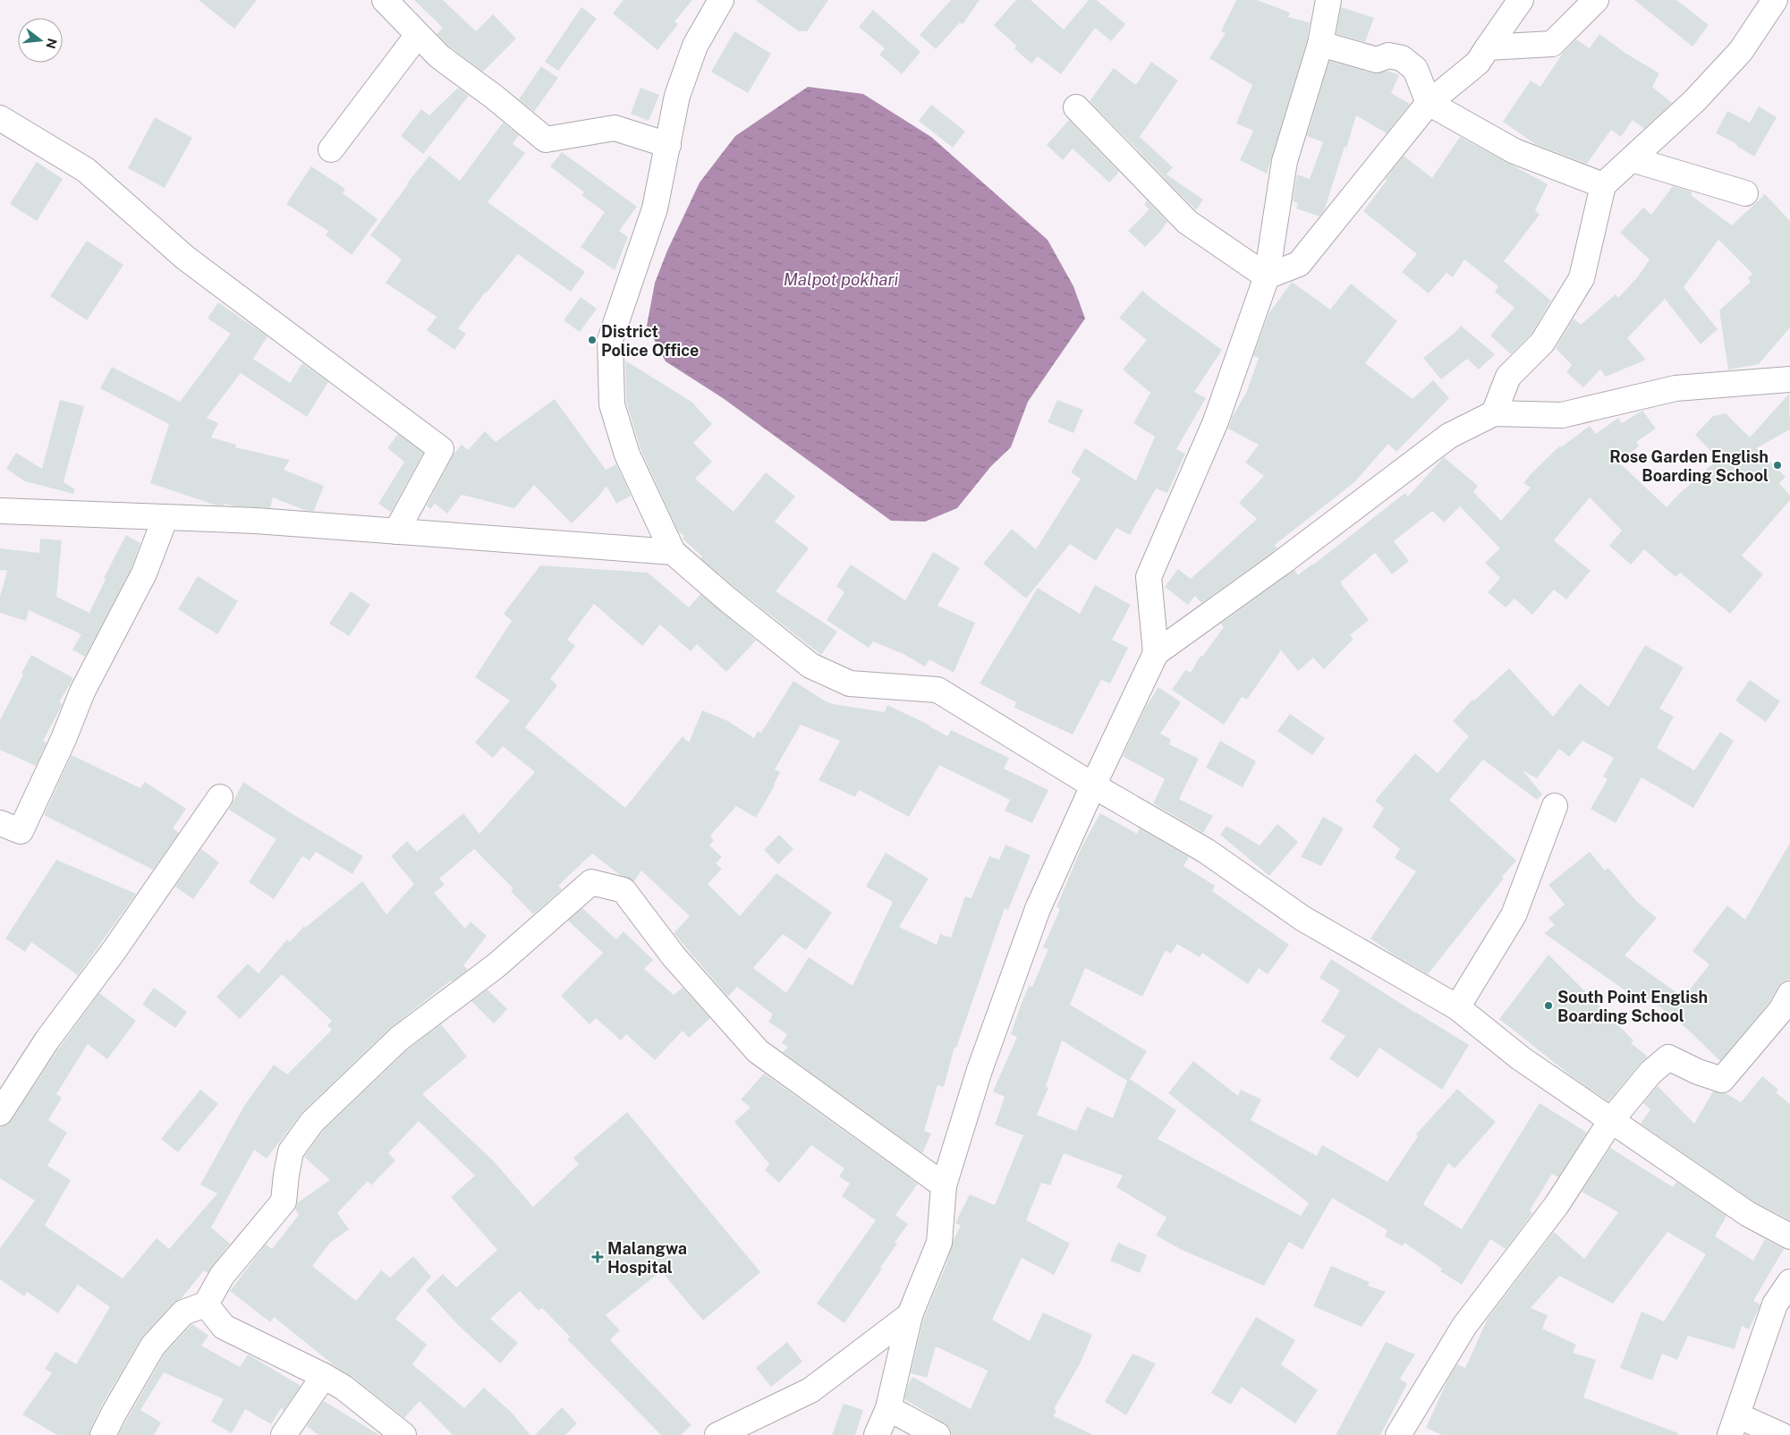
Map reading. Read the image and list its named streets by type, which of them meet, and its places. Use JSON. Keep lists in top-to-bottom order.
{
  "water": ["Malpot pokhari"],
  "places": {
    "other": ["District Police Office", "Rose Garden English Boarding School", "South Point English Boarding School"],
    "health": ["Malangwa Hospital"]
  },
  "north": "right"
}
